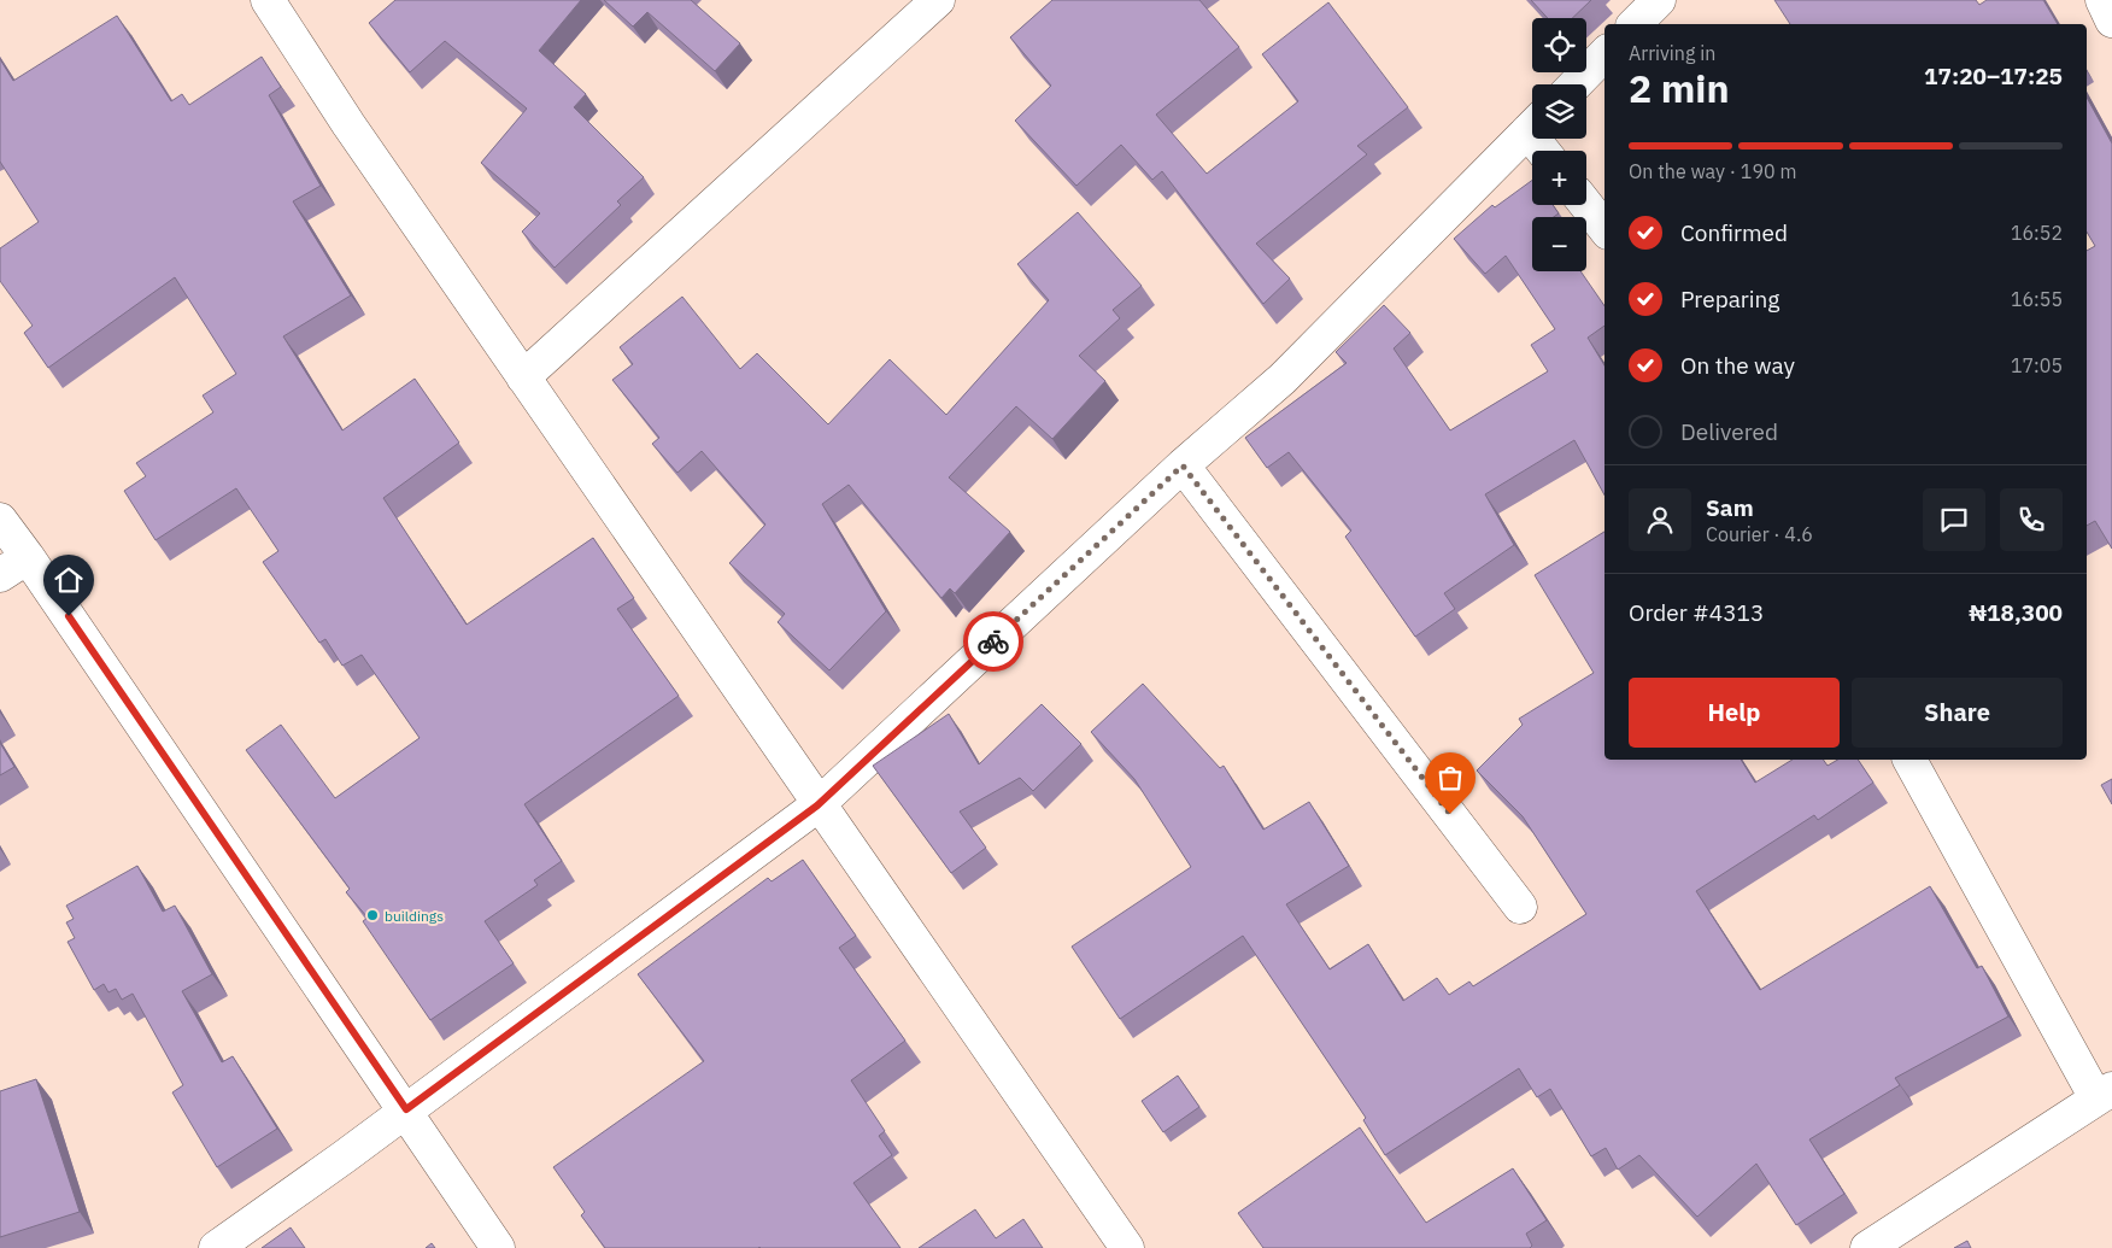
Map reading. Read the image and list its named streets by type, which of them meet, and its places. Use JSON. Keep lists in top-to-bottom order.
{
  "places": ["buildings"],
  "page": {
    "map_buttons": ["+", "−"],
    "heading": ["2 min", "Arriving in", "17:20–17:25"],
    "panel": [
      "Sam",
      "Courier · 4.6",
      "Order #4313",
      "₦18,300"
    ],
    "bar": "On the way · 190 m",
    "list": [
      ["Confirmed", "16:52"],
      ["Preparing", "16:55"],
      ["On the way", "17:05"],
      "Delivered"
    ],
    "buttons": ["Help", "Share"]
  }
}
